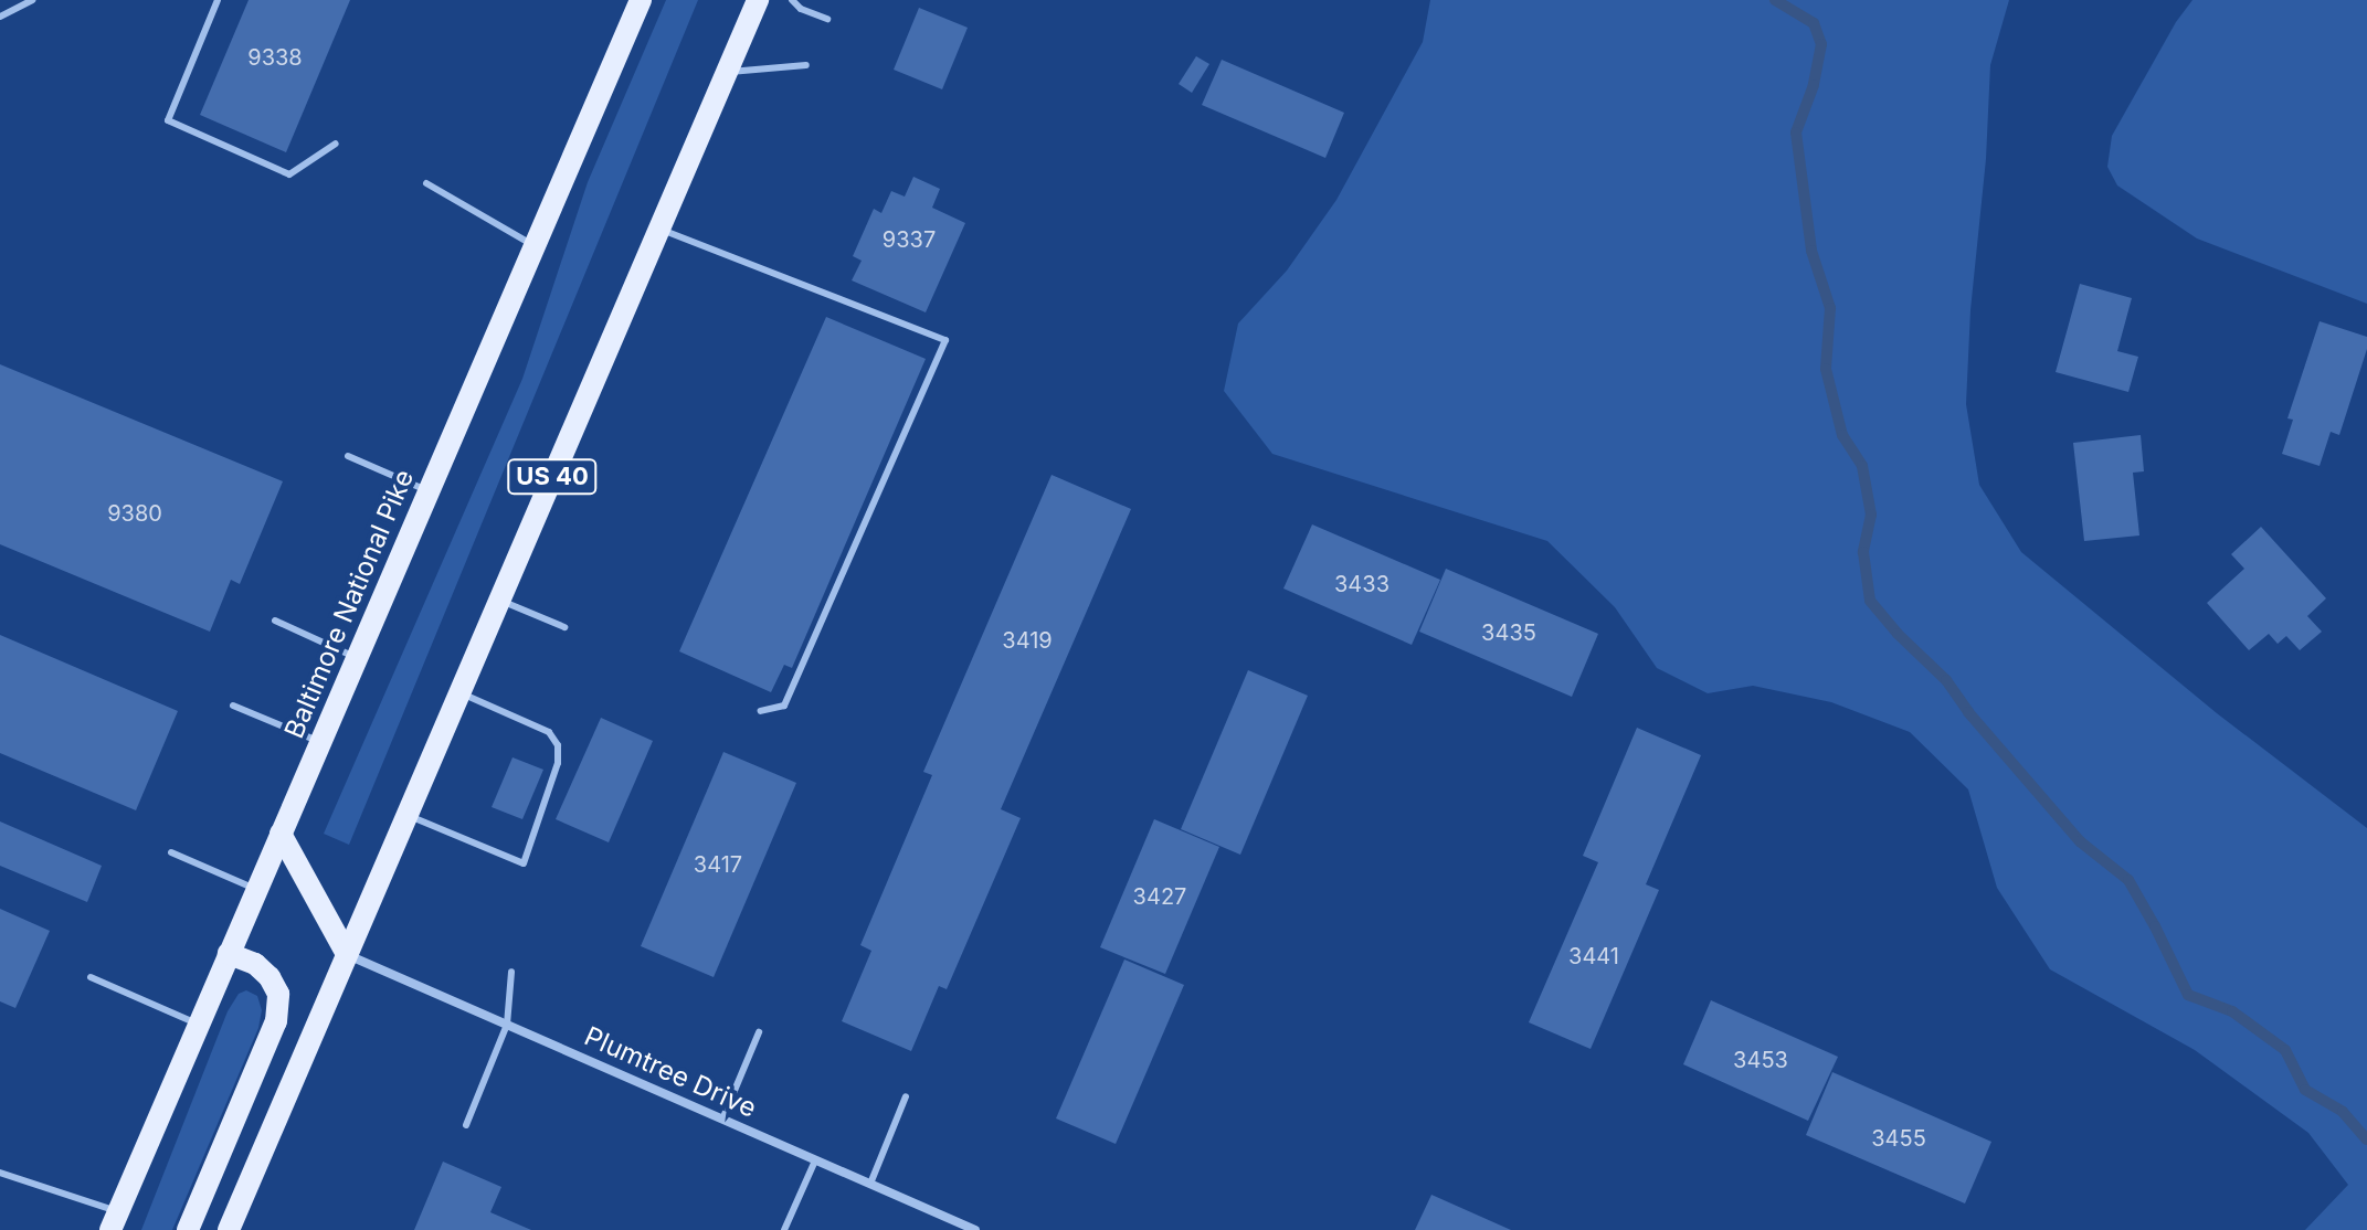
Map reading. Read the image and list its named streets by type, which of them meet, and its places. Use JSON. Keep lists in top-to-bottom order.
{
  "streets": {
    "main road": ["US 40", "Baltimore National Pike"],
    "street": ["Plumtree Drive"]
  },
  "crossings": [
    ["US 40", "Plumtree Drive"]
  ],
  "house_numbers": [
    "9338",
    "9337",
    "9380",
    "3433",
    "3435",
    "3419",
    "3417",
    "3427",
    "3441",
    "3453",
    "3455"
  ]
}
